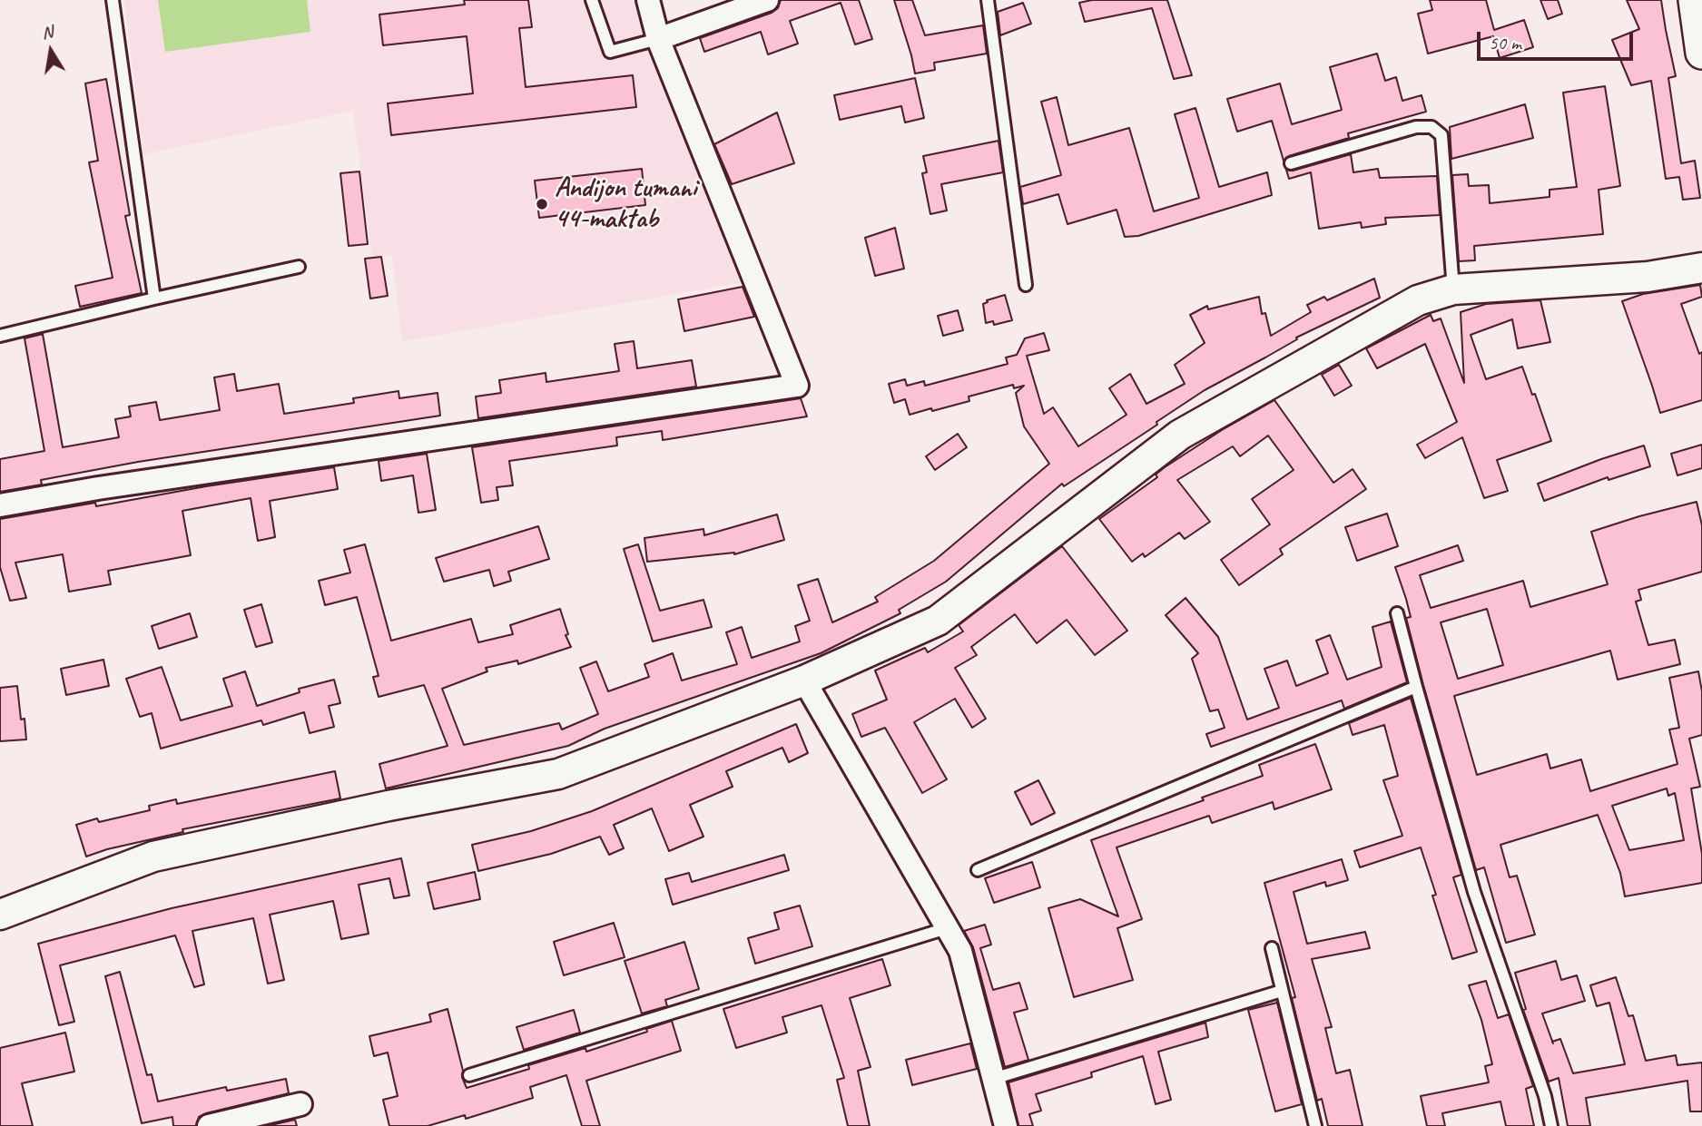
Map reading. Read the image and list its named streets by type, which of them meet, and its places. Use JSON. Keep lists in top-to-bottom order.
{
  "places": ["Andijon tumani 44-maktab"],
  "scale_bar": "50 m",
  "north": "top"
}
